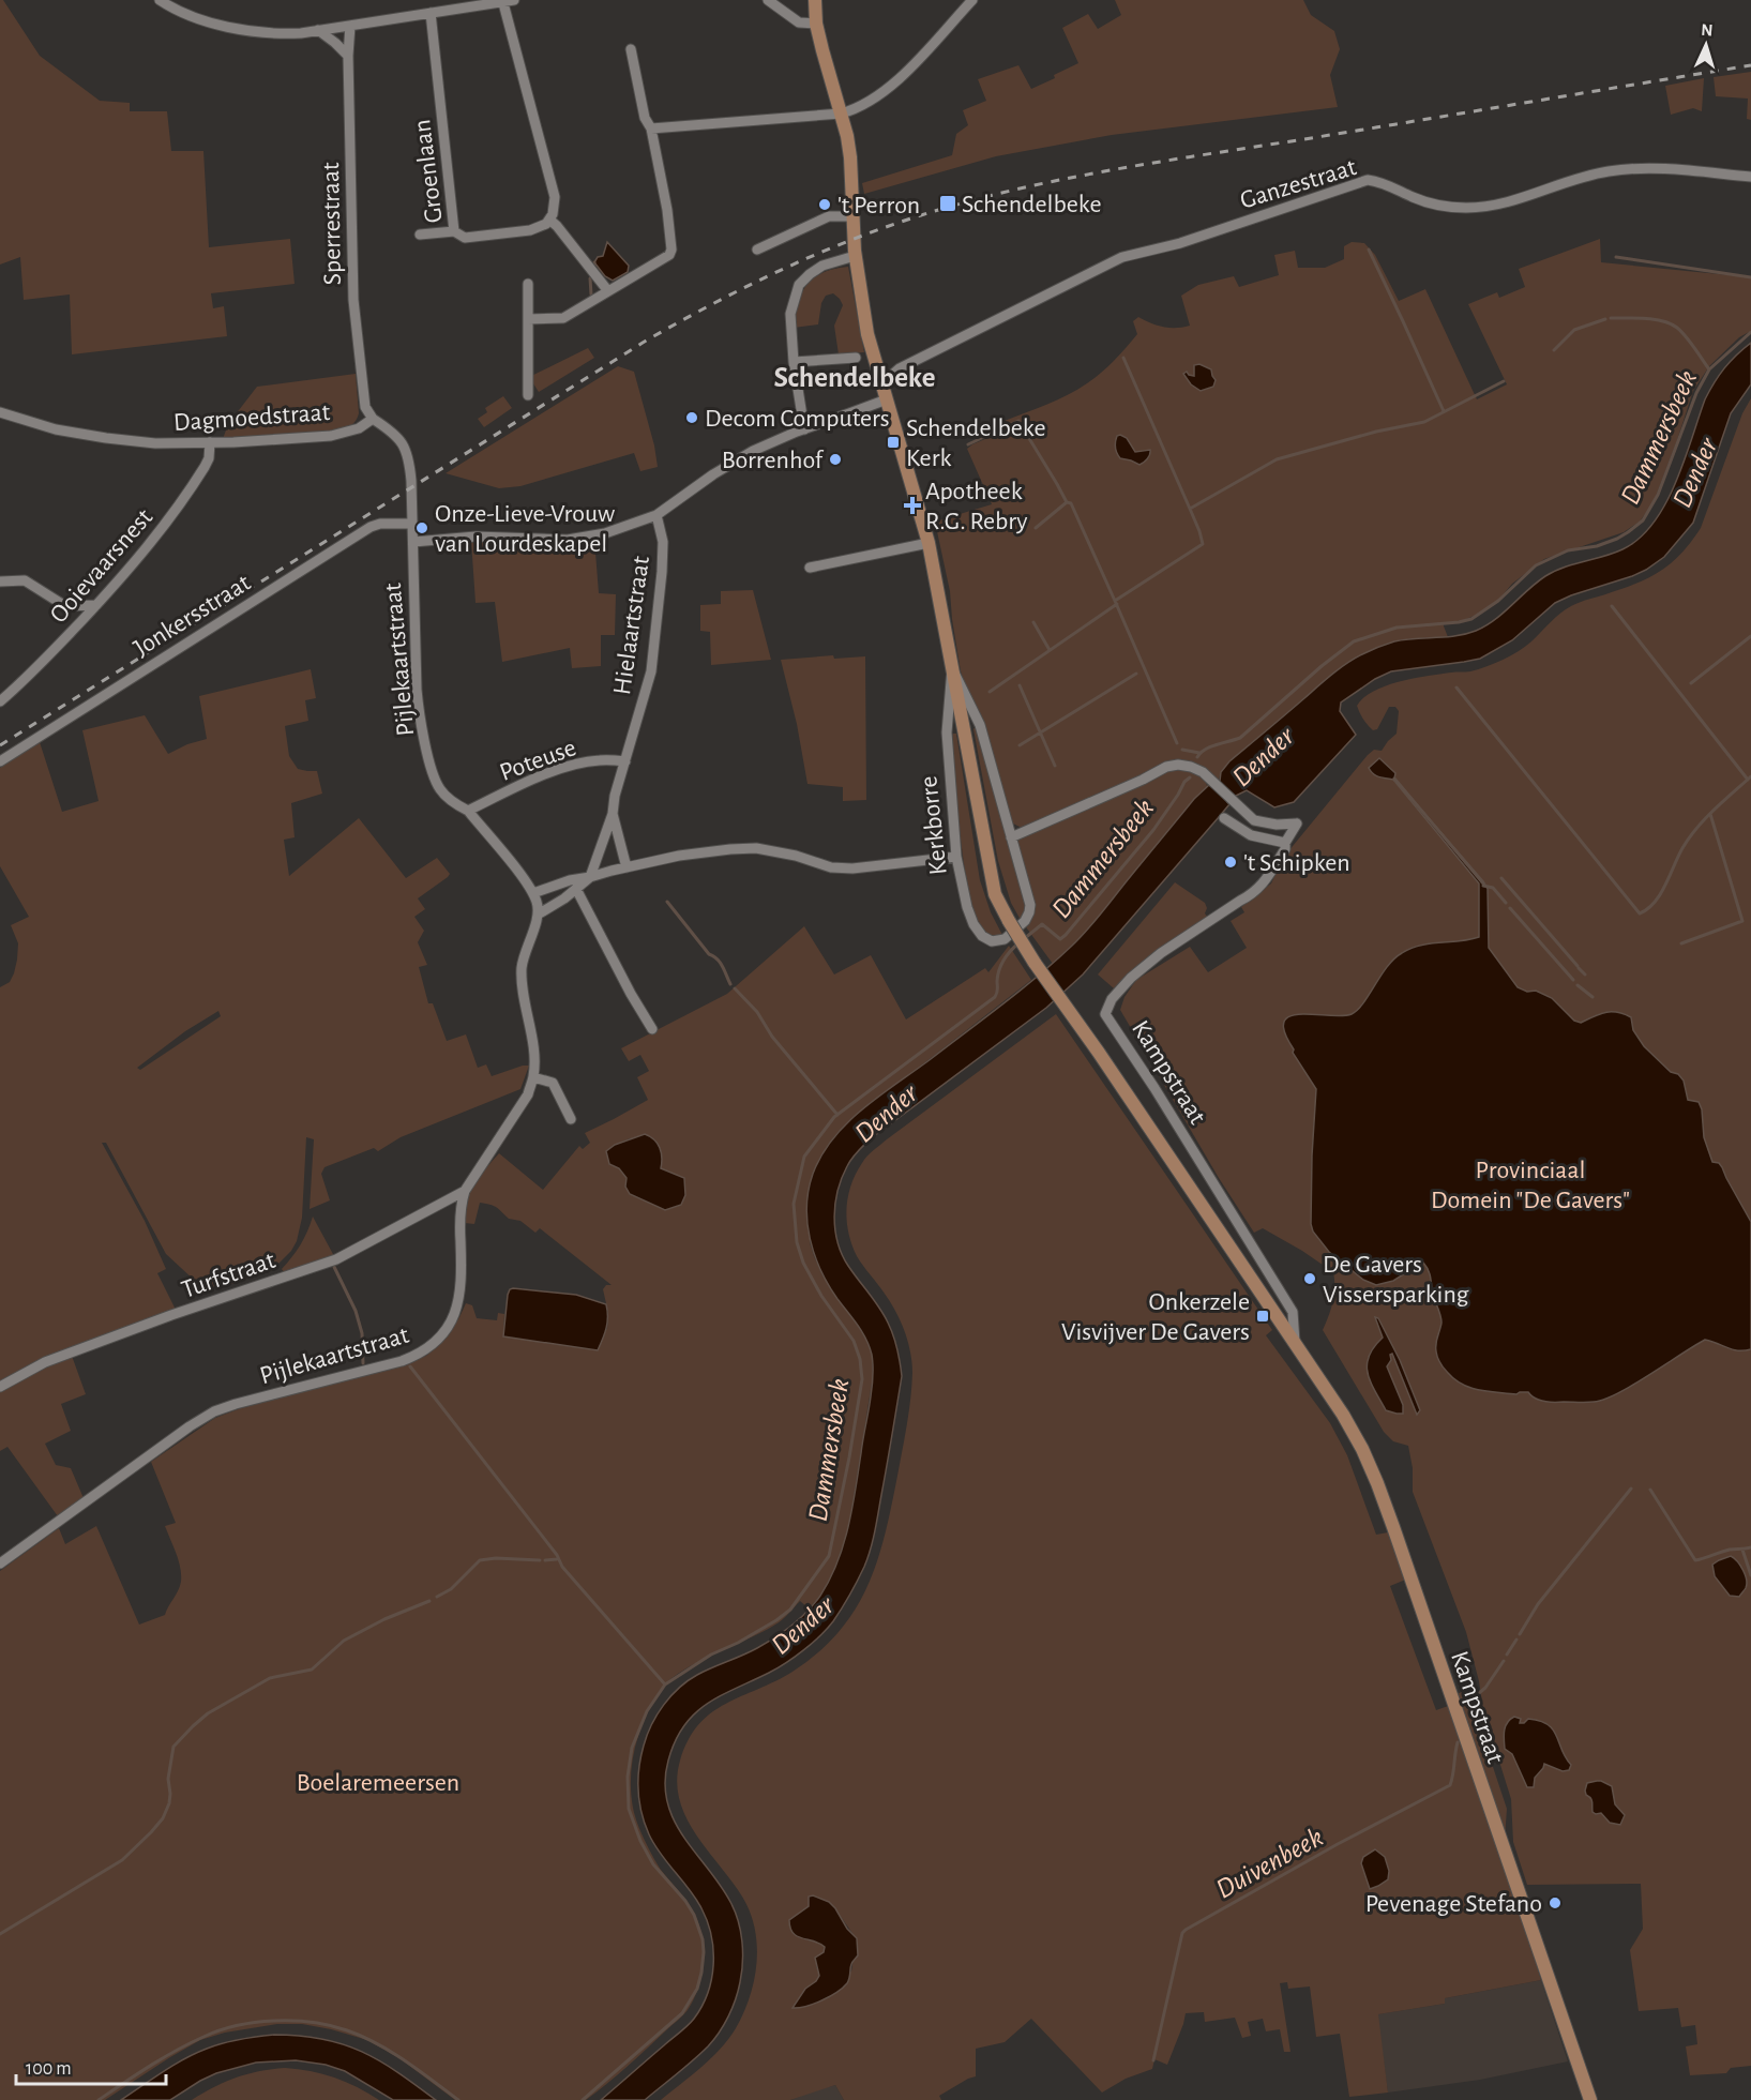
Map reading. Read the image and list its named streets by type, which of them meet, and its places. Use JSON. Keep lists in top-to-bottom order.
{
  "streets": {
    "street": [
      "Groenlaan",
      "Ganzestraat",
      "Sperrestraat",
      "Dagmoedstraat",
      "Ooievaarsnest",
      "Jonkersstraat",
      "Hielaartstraat",
      "Pijlekaartstraat",
      "Poteuse",
      "Kerkborre",
      "Kampstraat",
      "Turfstraat"
    ]
  },
  "crossings": [
    ["Ganzestraat", "Kerkborre"],
    ["Sperrestraat", "Dagmoedstraat"],
    ["Dagmoedstraat", "Ooievaarsnest"],
    ["Hielaartstraat", "Pijlekaartstraat"],
    ["Hielaartstraat", "Poteuse"],
    ["Pijlekaartstraat", "Poteuse"],
    ["Pijlekaartstraat", "Turfstraat"],
    ["Kerkborre", "Kampstraat"]
  ],
  "districts": ["Schendelbeke"],
  "water": ["Dammersbeek", "Dender", "Duivenbeek"],
  "parks": ["Provinciaal Domein \"De Gavers\"", "Boelaremeersen"],
  "places": {
    "transit": ["Schendelbeke", "Schendelbeke Kerk", "Onkerzele Visvijver De Gavers"],
    "other": [
      "'t Perron",
      "Decom Computers",
      "Borrenhof",
      "Onze-Lieve-Vrouw van Lourdeskapel",
      "'t Schipken",
      "De Gavers Vissersparking",
      "Pevenage Stefano"
    ],
    "health": ["Apotheek R.G. Rebry"]
  },
  "scale_bar": "100 m",
  "north": "top"
}
